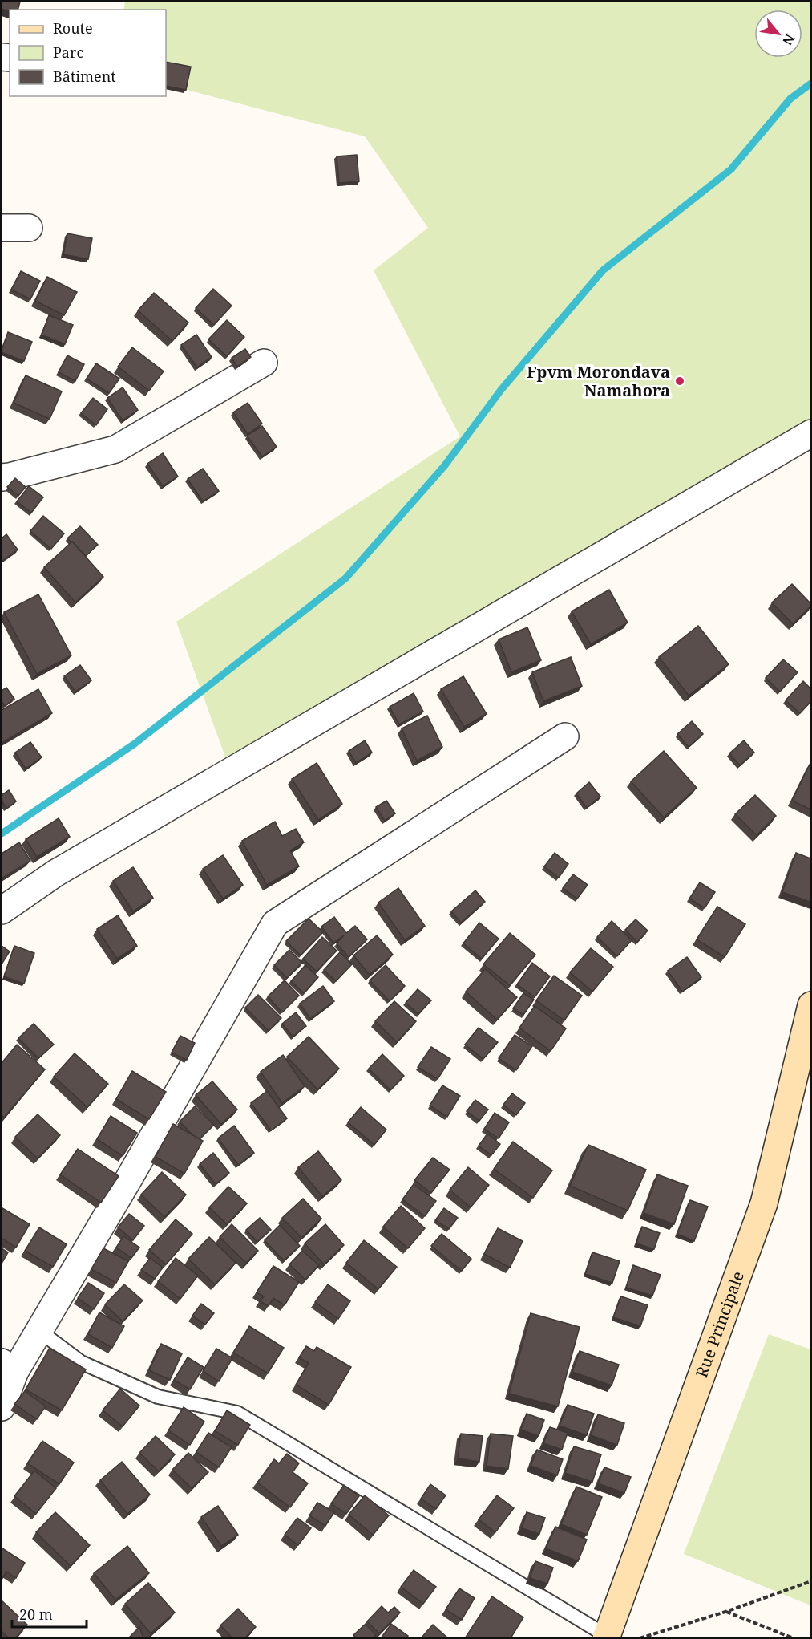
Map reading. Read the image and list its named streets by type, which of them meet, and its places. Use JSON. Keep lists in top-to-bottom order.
{
  "streets": {
    "main road": ["Rue Principale"]
  },
  "places": ["Fpvm Morondava Namahora"],
  "legend": ["Route", "Parc", "Bâtiment"],
  "scale_bar": "20 m",
  "north": "bottom right"
}
